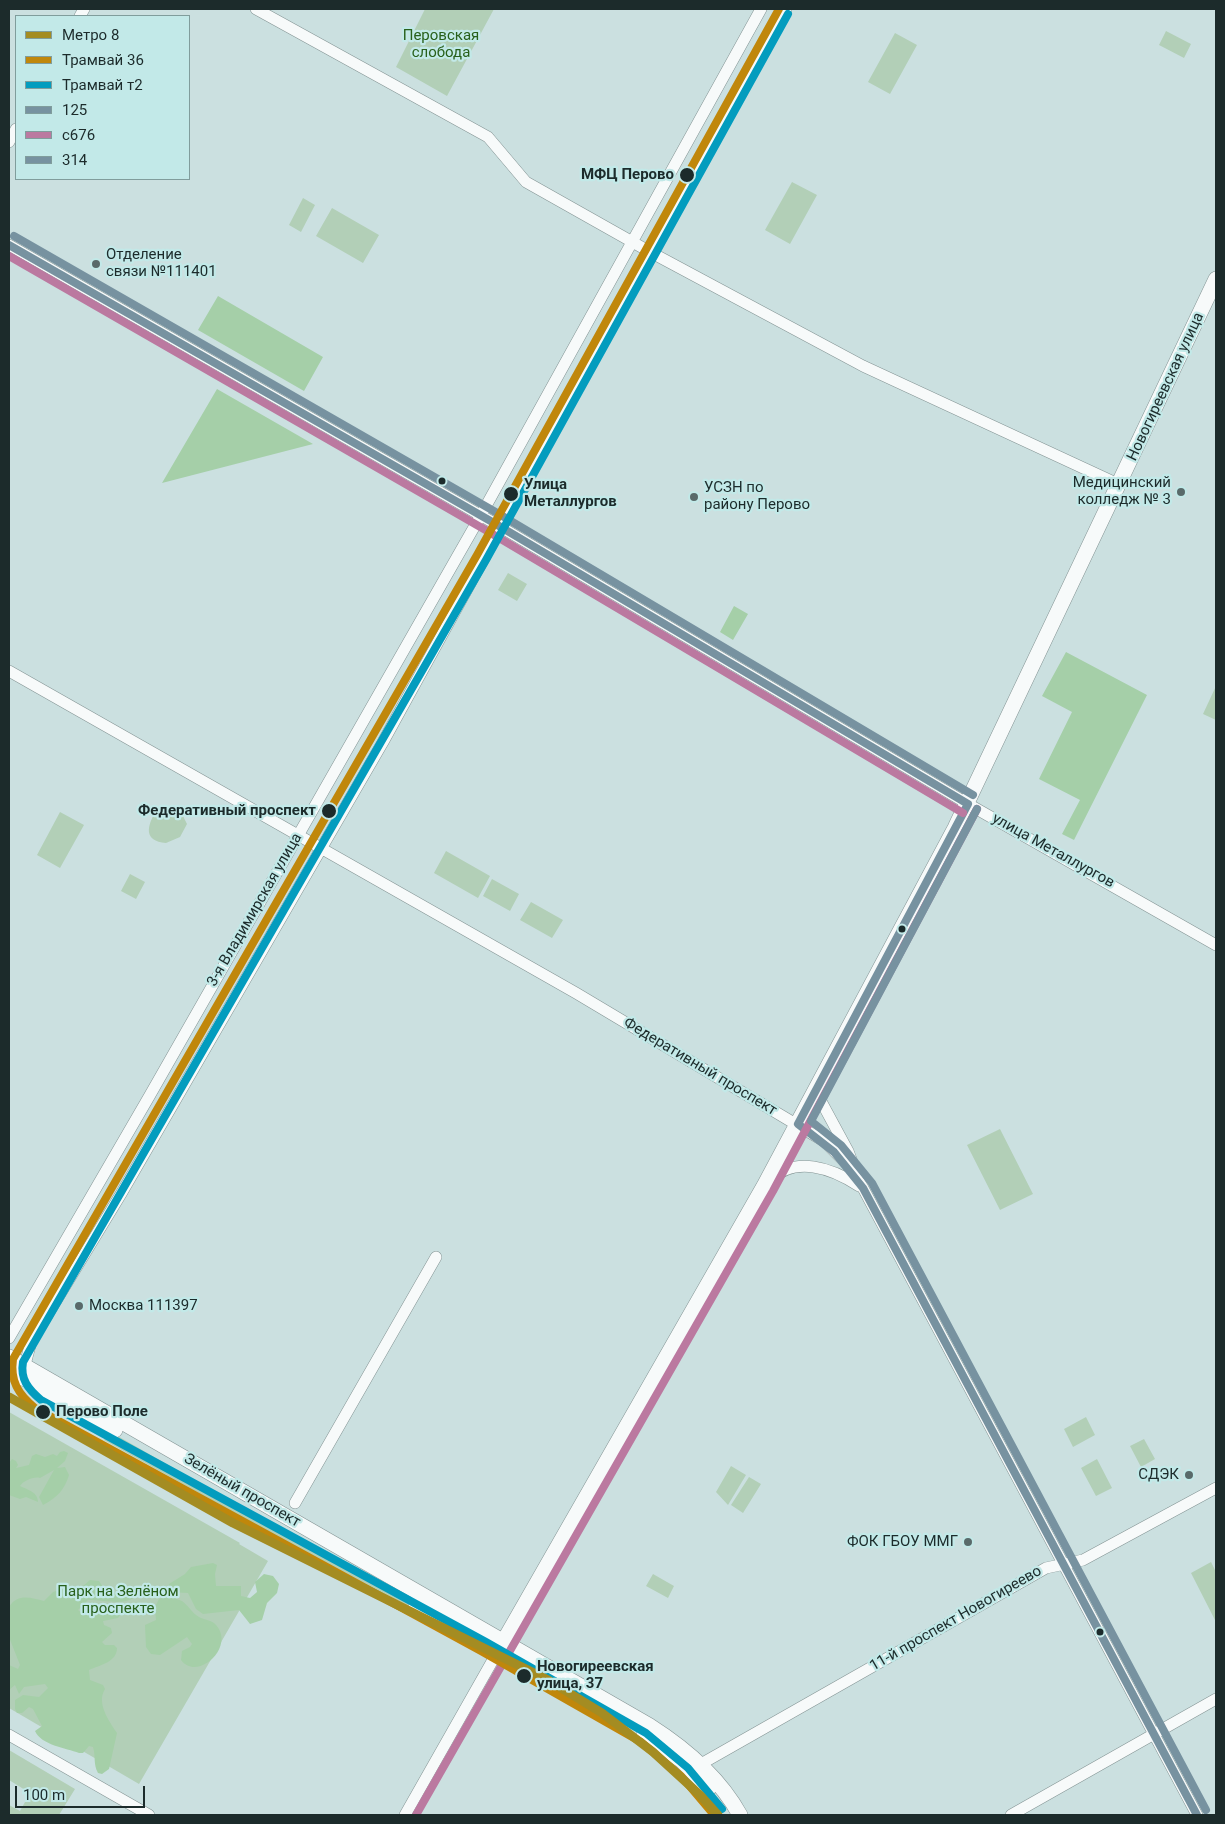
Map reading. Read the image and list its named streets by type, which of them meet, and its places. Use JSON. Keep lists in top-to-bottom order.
{
  "streets": {
    "main road": ["Новогиреевская улица", "Зелёный проспект"],
    "street": [
      "улица Металлургов",
      "3-я Владимирская улица",
      "Федеративный проспект",
      "11-й проспект Новогиреево"
    ]
  },
  "crossings": [
    ["Новогиреевская улица", "улица Металлургов"],
    ["Новогиреевская улица", "Федеративный проспект"],
    ["Новогиреевская улица", "Зелёный проспект"],
    ["улица Металлургов", "3-я Владимирская улица"],
    ["3-я Владимирская улица", "Федеративный проспект"],
    ["3-я Владимирская улица", "Зелёный проспект"],
    ["Федеративный проспект", "11-й проспект Новогиреево"],
    ["Зелёный проспект", "11-й проспект Новогиреево"]
  ],
  "parks": ["Перовская слобода", "Парк на Зелёном проспекте"],
  "places": [
    "МФЦ Перово",
    "Отделение связи №111401",
    "Медицинский колледж № 3",
    "Улица Металлургов",
    "УСЗН по району Перово",
    "Федеративный проспект",
    "Москва 111397",
    "Перово Поле",
    "СДЭК",
    "ФОК ГБОУ ММГ",
    "Новогиреевская улица, 37"
  ],
  "lines": [
    "tram line 36",
    "tram line т2",
    "transit line 314",
    "transit line 125",
    "transit line с676",
    "metro line 8"
  ],
  "legend": [
    "Метро 8",
    "Трамвай 36",
    "Трамвай т2",
    "125",
    "с676",
    "314"
  ],
  "scale_bar": "100 m"
}
